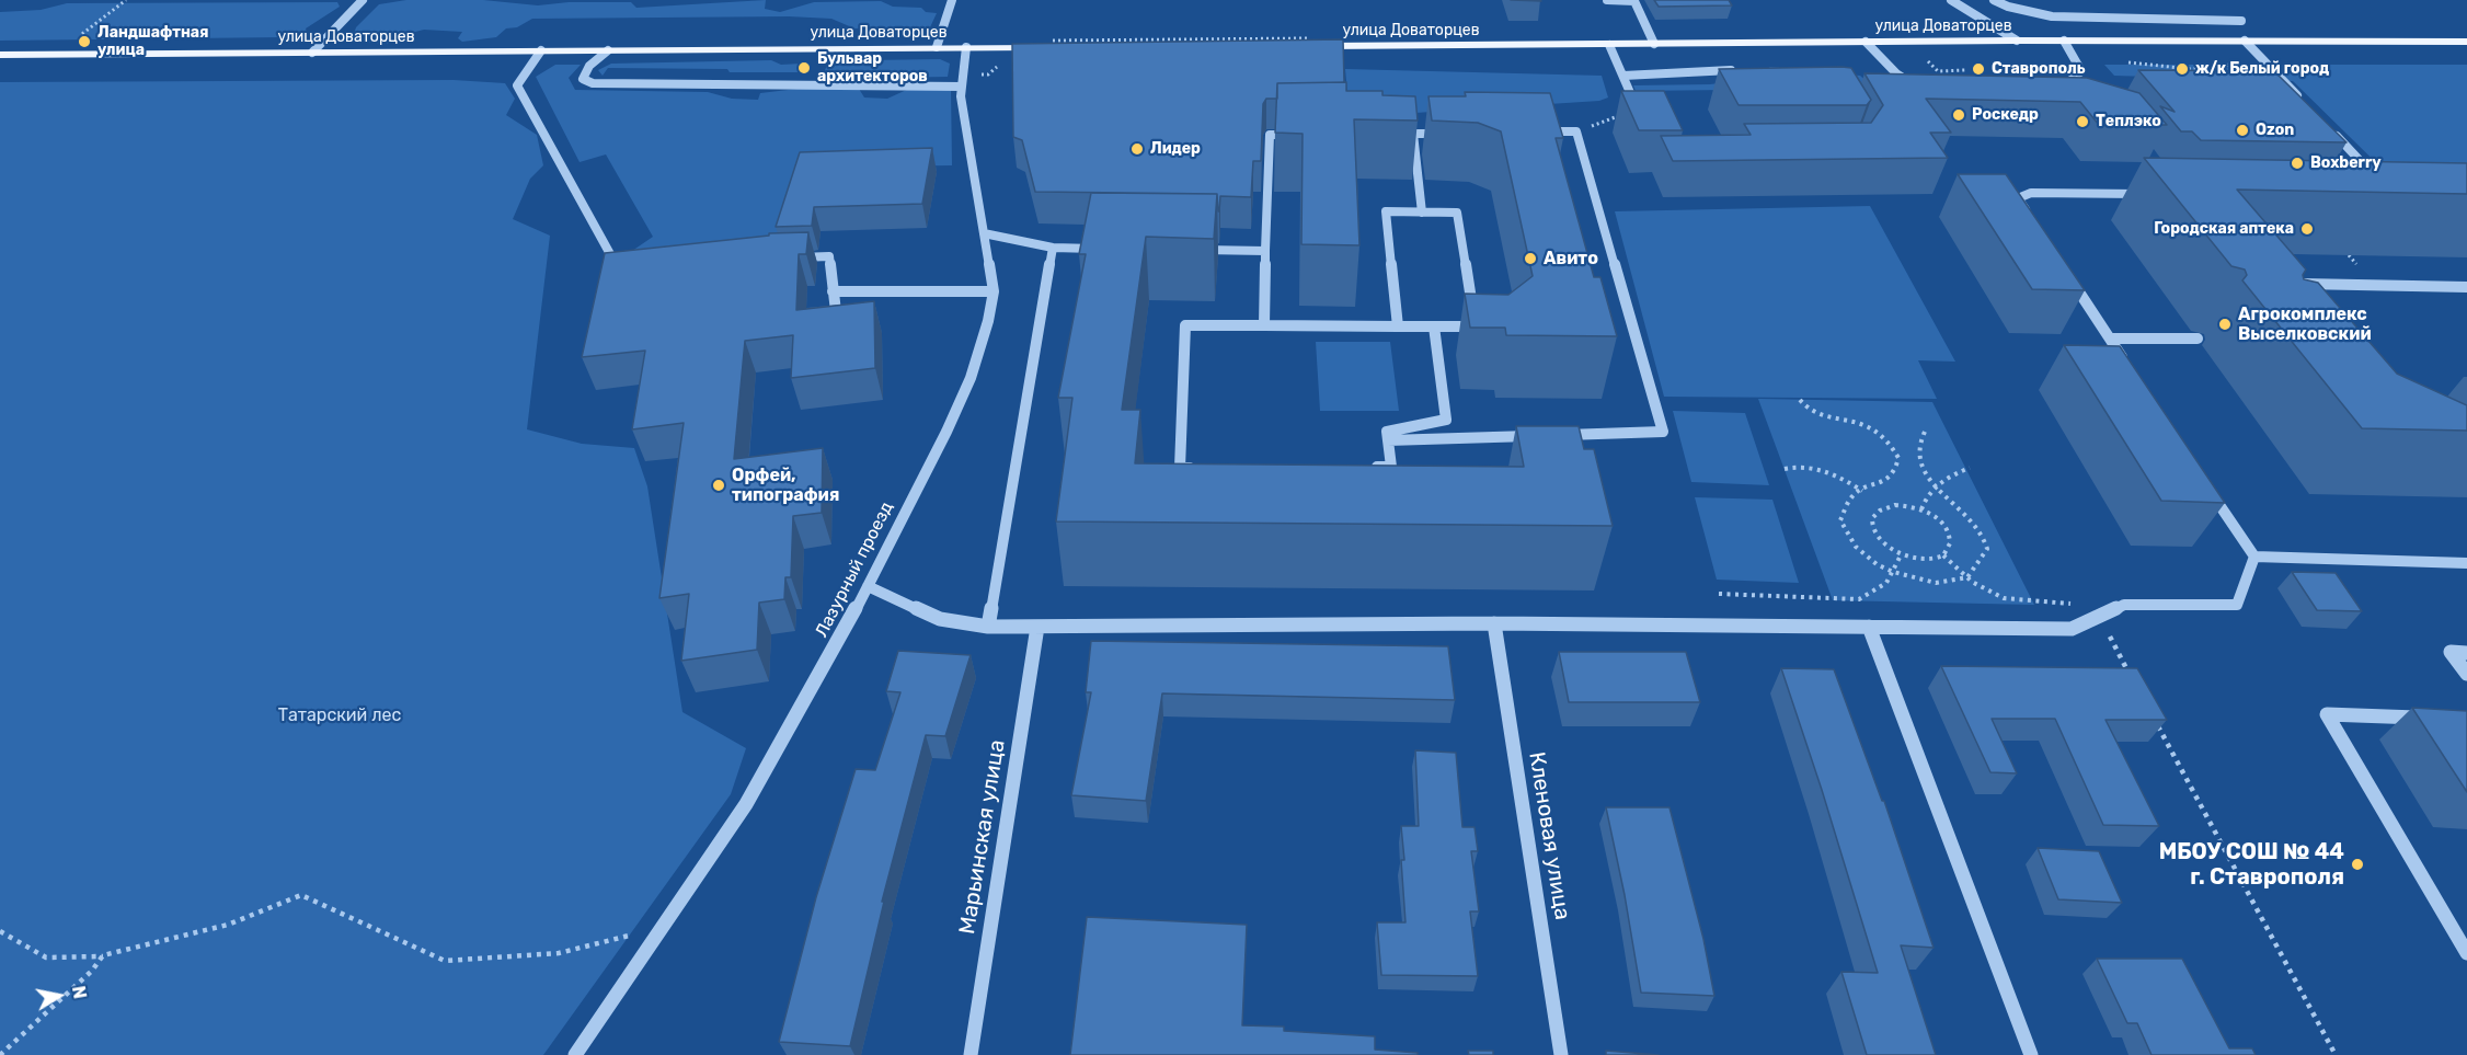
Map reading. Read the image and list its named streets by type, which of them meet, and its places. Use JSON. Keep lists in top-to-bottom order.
{
  "streets": {
    "main road": ["улица Доваторцев"],
    "street": ["Лазурный проезд", "Кленовая улица", "Марьинская улица"]
  },
  "crossings": [
    ["улица Доваторцев", "Лазурный проезд"]
  ],
  "parks": ["Татарский лес"],
  "places": [
    "Ландшафтная улица",
    "Бульвар архитекторов",
    "Ставрополь",
    "ж/к Белый город",
    "Роскедр",
    "Теплэко",
    "Ozon",
    "Лидер",
    "Boxberry",
    "Городская аптека",
    "Авито",
    "Агрокомплекс Выселковский",
    "Орфей, типография",
    "МБОУ СОШ № 44 г. Ставрополя"
  ],
  "north": "right"
}
